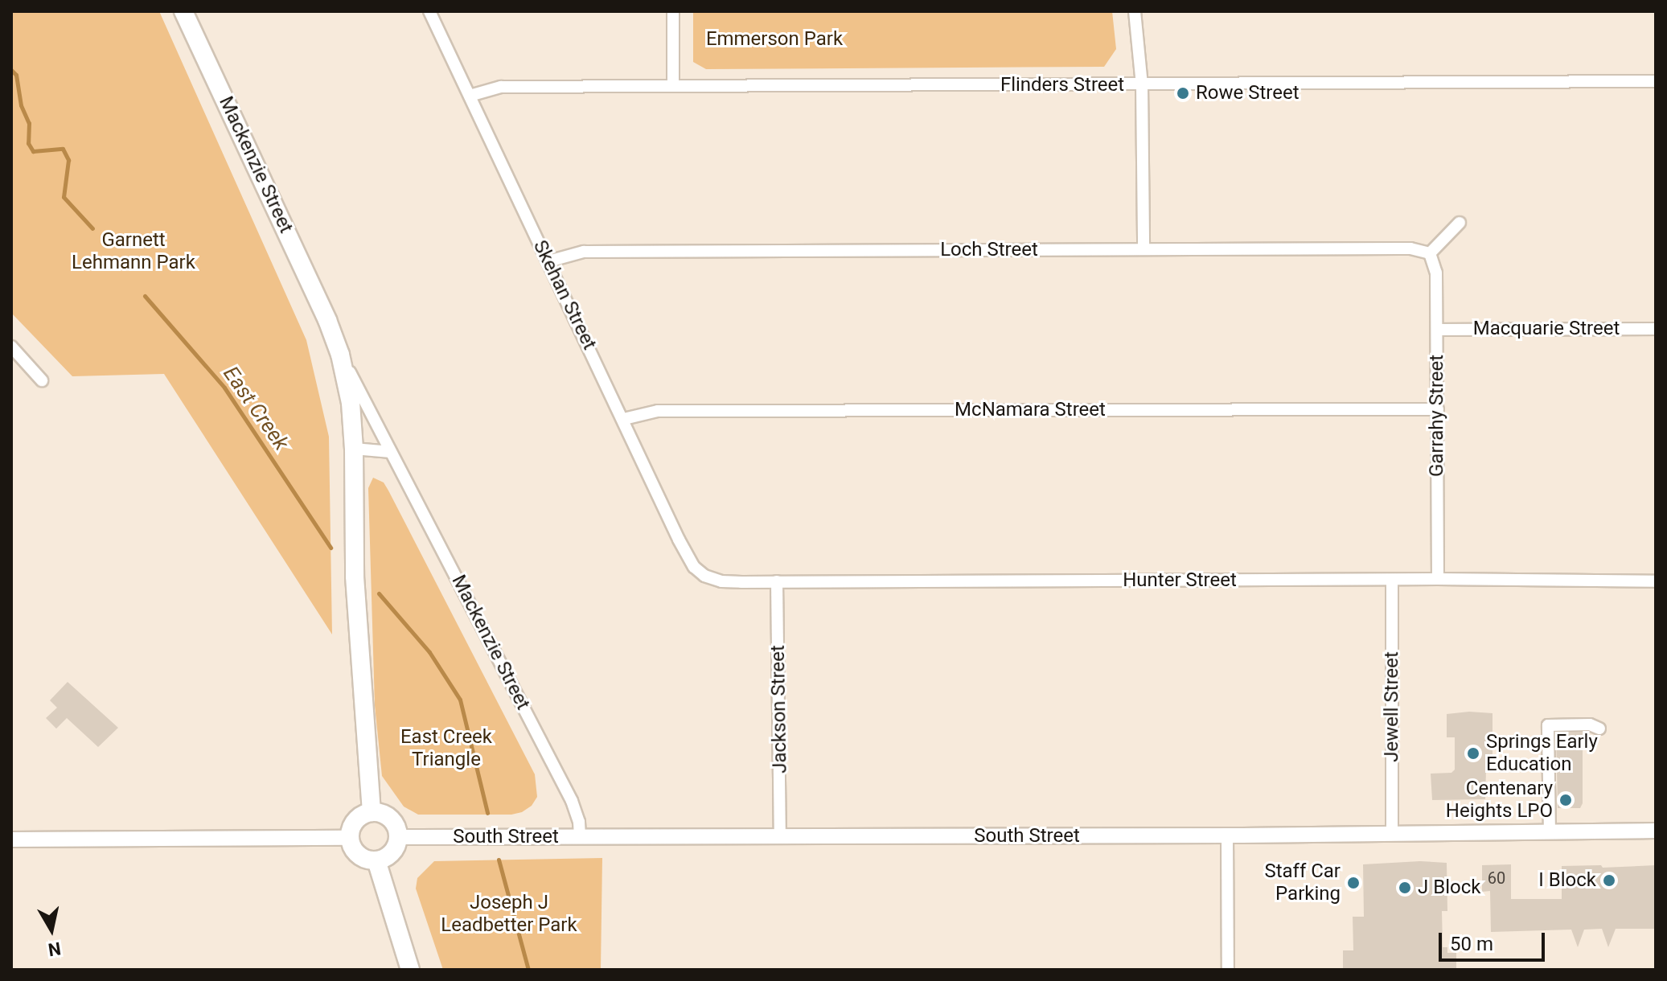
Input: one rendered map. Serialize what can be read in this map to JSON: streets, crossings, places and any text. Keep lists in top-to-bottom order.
{
  "streets": {
    "main road": ["Mackenzie Street"],
    "street": [
      "Flinders Street",
      "Loch Street",
      "Skehan Street",
      "Macquarie Street",
      "McNamara Street",
      "Garrahy Street",
      "Hunter Street",
      "Jewell Street",
      "Jackson Street",
      "South Street"
    ]
  },
  "crossings": [
    ["Flinders Street", "Skehan Street"],
    ["Mackenzie Street", "South Street"],
    ["Loch Street", "Skehan Street"],
    ["Loch Street", "Garrahy Street"],
    ["Skehan Street", "McNamara Street"],
    ["Skehan Street", "Hunter Street"],
    ["Macquarie Street", "Garrahy Street"],
    ["McNamara Street", "Garrahy Street"],
    ["Garrahy Street", "Hunter Street"],
    ["Hunter Street", "Jewell Street"],
    ["Hunter Street", "Jackson Street"],
    ["Jewell Street", "South Street"],
    ["Jackson Street", "South Street"]
  ],
  "water": ["East Creek"],
  "parks": [
    "Emmerson Park",
    "Garnett Lehmann Park",
    "East Creek Triangle",
    "Joseph J Leadbetter Park"
  ],
  "places": [
    "Rowe Street",
    "Springs Early Education",
    "Centenary Heights LPO",
    "I Block",
    "Staff Car Parking",
    "J Block"
  ],
  "house_numbers": ["60"],
  "scale_bar": "50 m",
  "north": "bottom"
}
